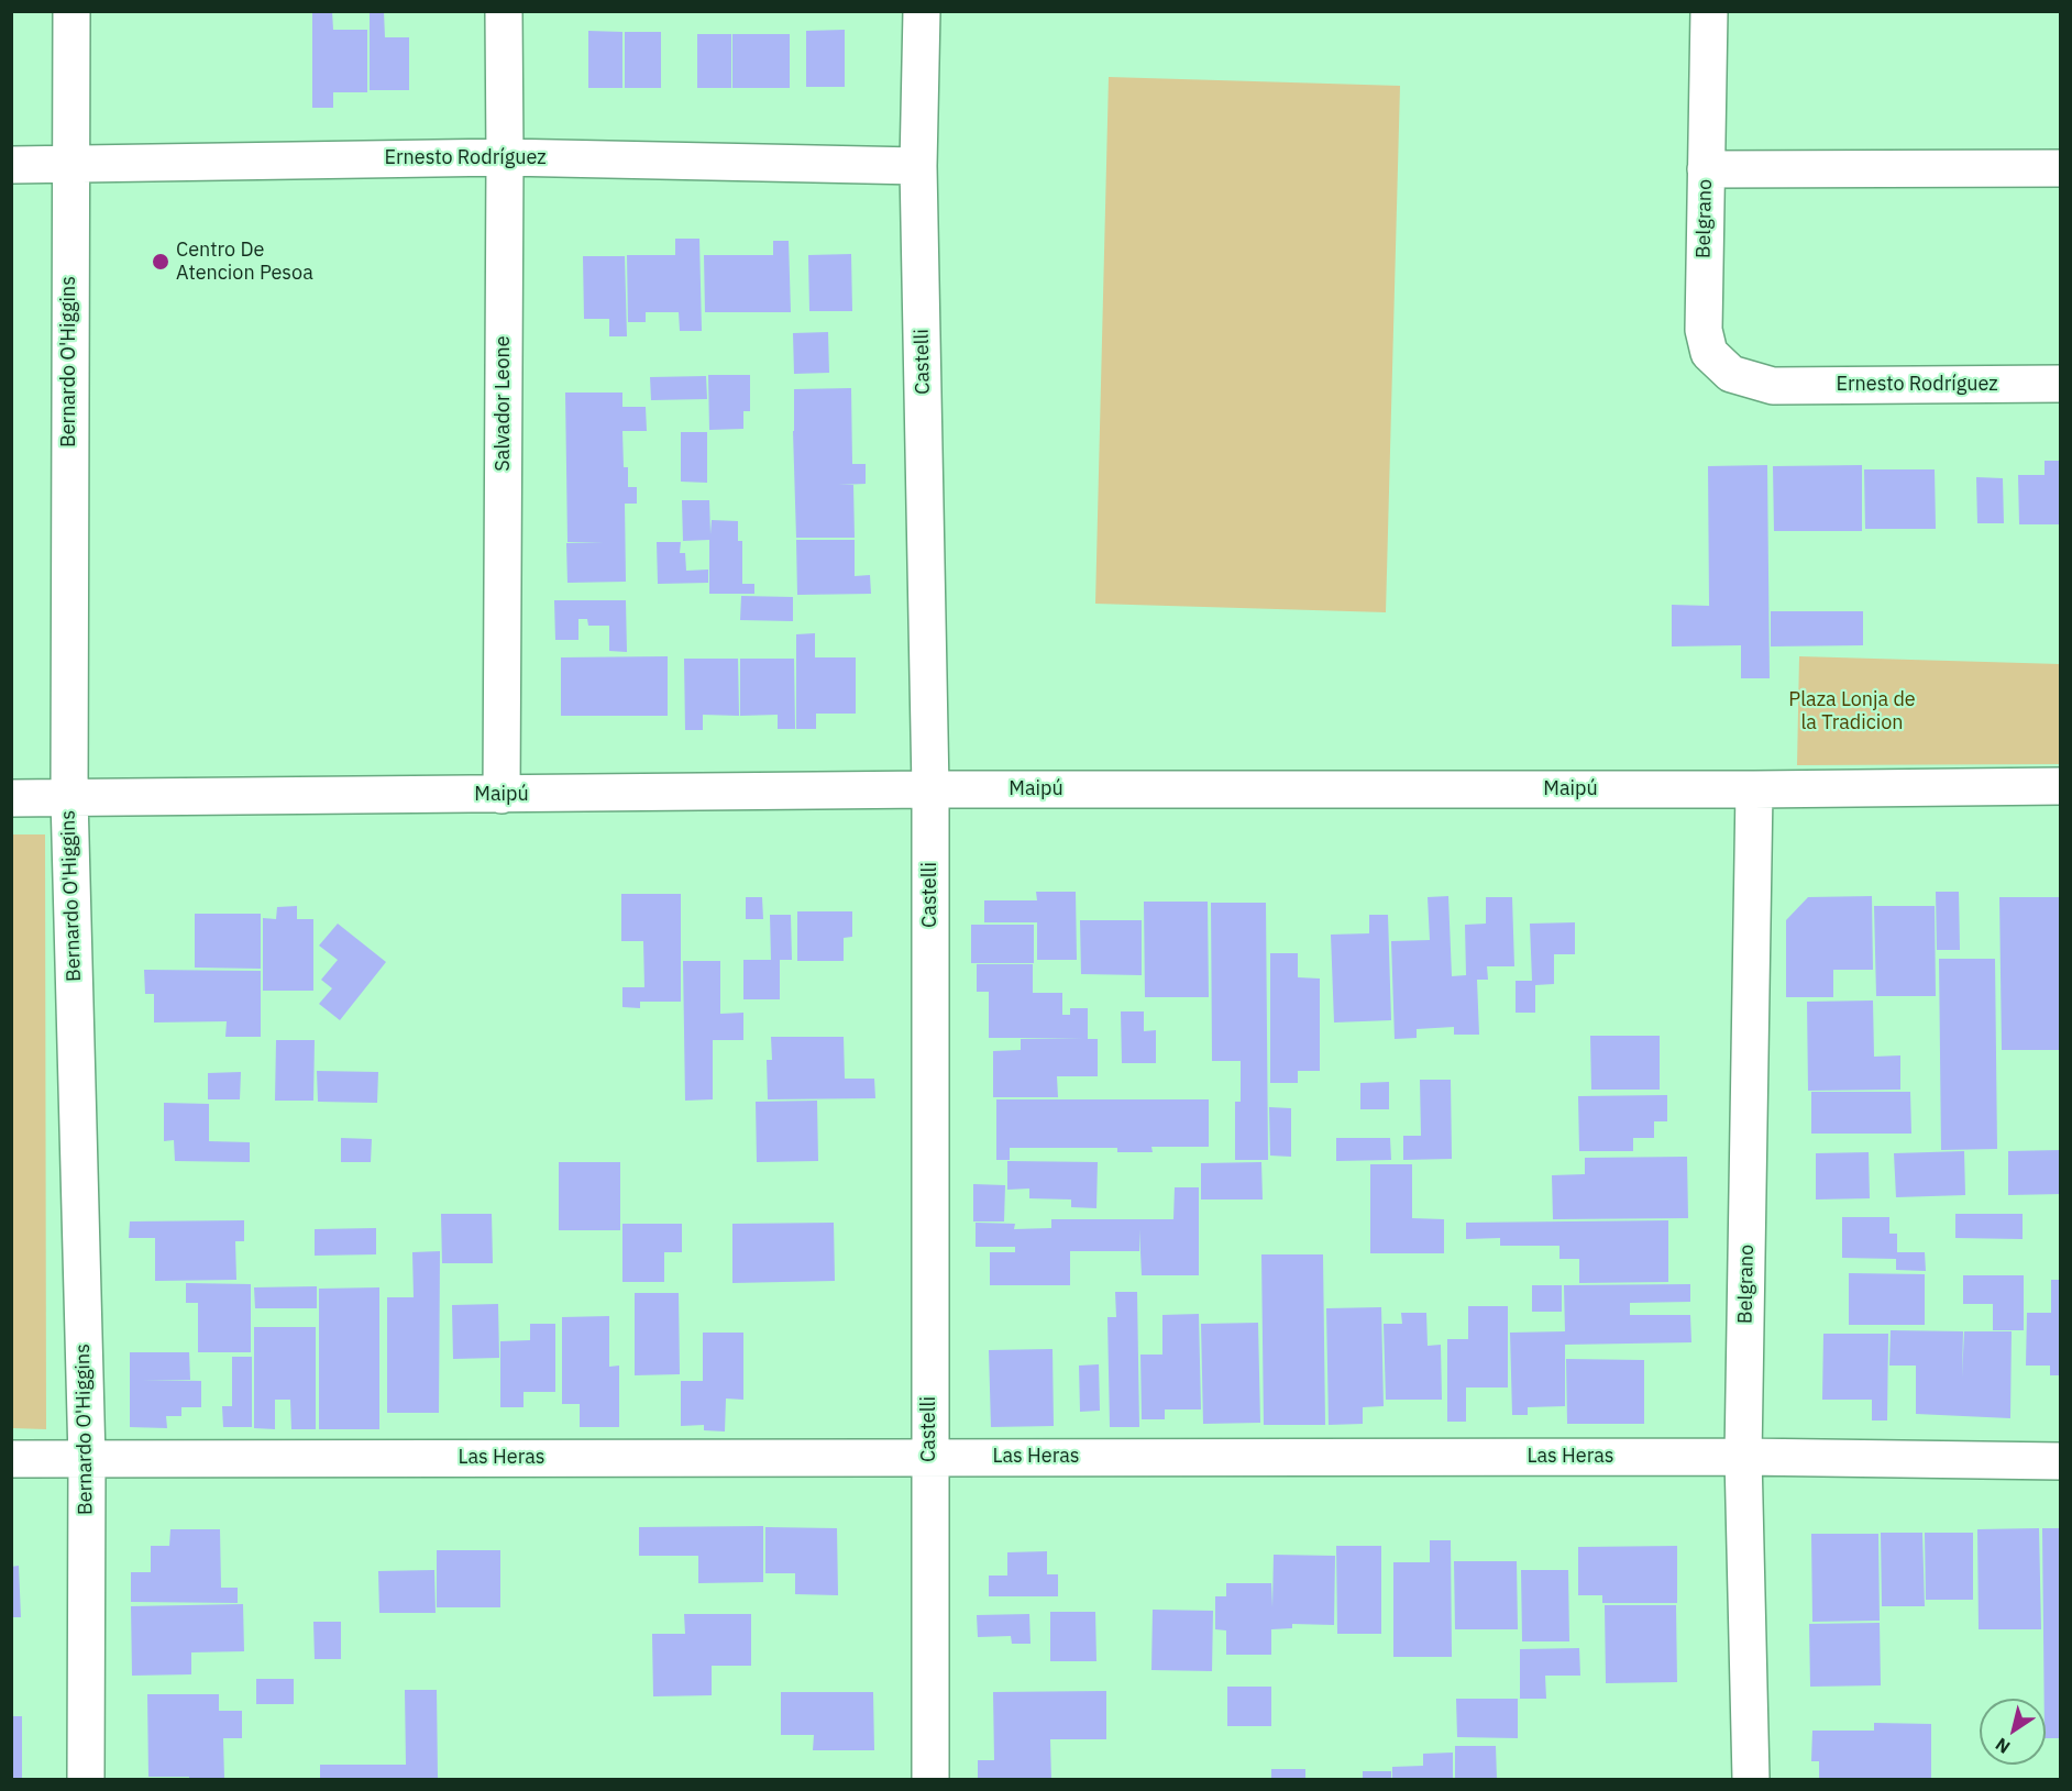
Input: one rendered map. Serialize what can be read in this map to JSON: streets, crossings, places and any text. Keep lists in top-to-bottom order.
{
  "streets": {
    "street": [
      "Ernesto Rodríguez",
      "Belgrano",
      "Bernardo O'Higgins",
      "Castelli",
      "Salvador Leone",
      "Maipú",
      "Las Heras"
    ]
  },
  "crossings": [
    ["Ernesto Rodríguez", "Belgrano"],
    ["Ernesto Rodríguez", "Bernardo O'Higgins"],
    ["Ernesto Rodríguez", "Castelli"],
    ["Ernesto Rodríguez", "Salvador Leone"],
    ["Belgrano", "Maipú"],
    ["Belgrano", "Las Heras"],
    ["Bernardo O'Higgins", "Maipú"],
    ["Bernardo O'Higgins", "Las Heras"],
    ["Castelli", "Maipú"],
    ["Castelli", "Las Heras"],
    ["Salvador Leone", "Maipú"]
  ],
  "parks": ["Plaza Lonja de la Tradicion"],
  "places": ["Centro De Atencion Pesoa"],
  "north": "bottom left"
}
